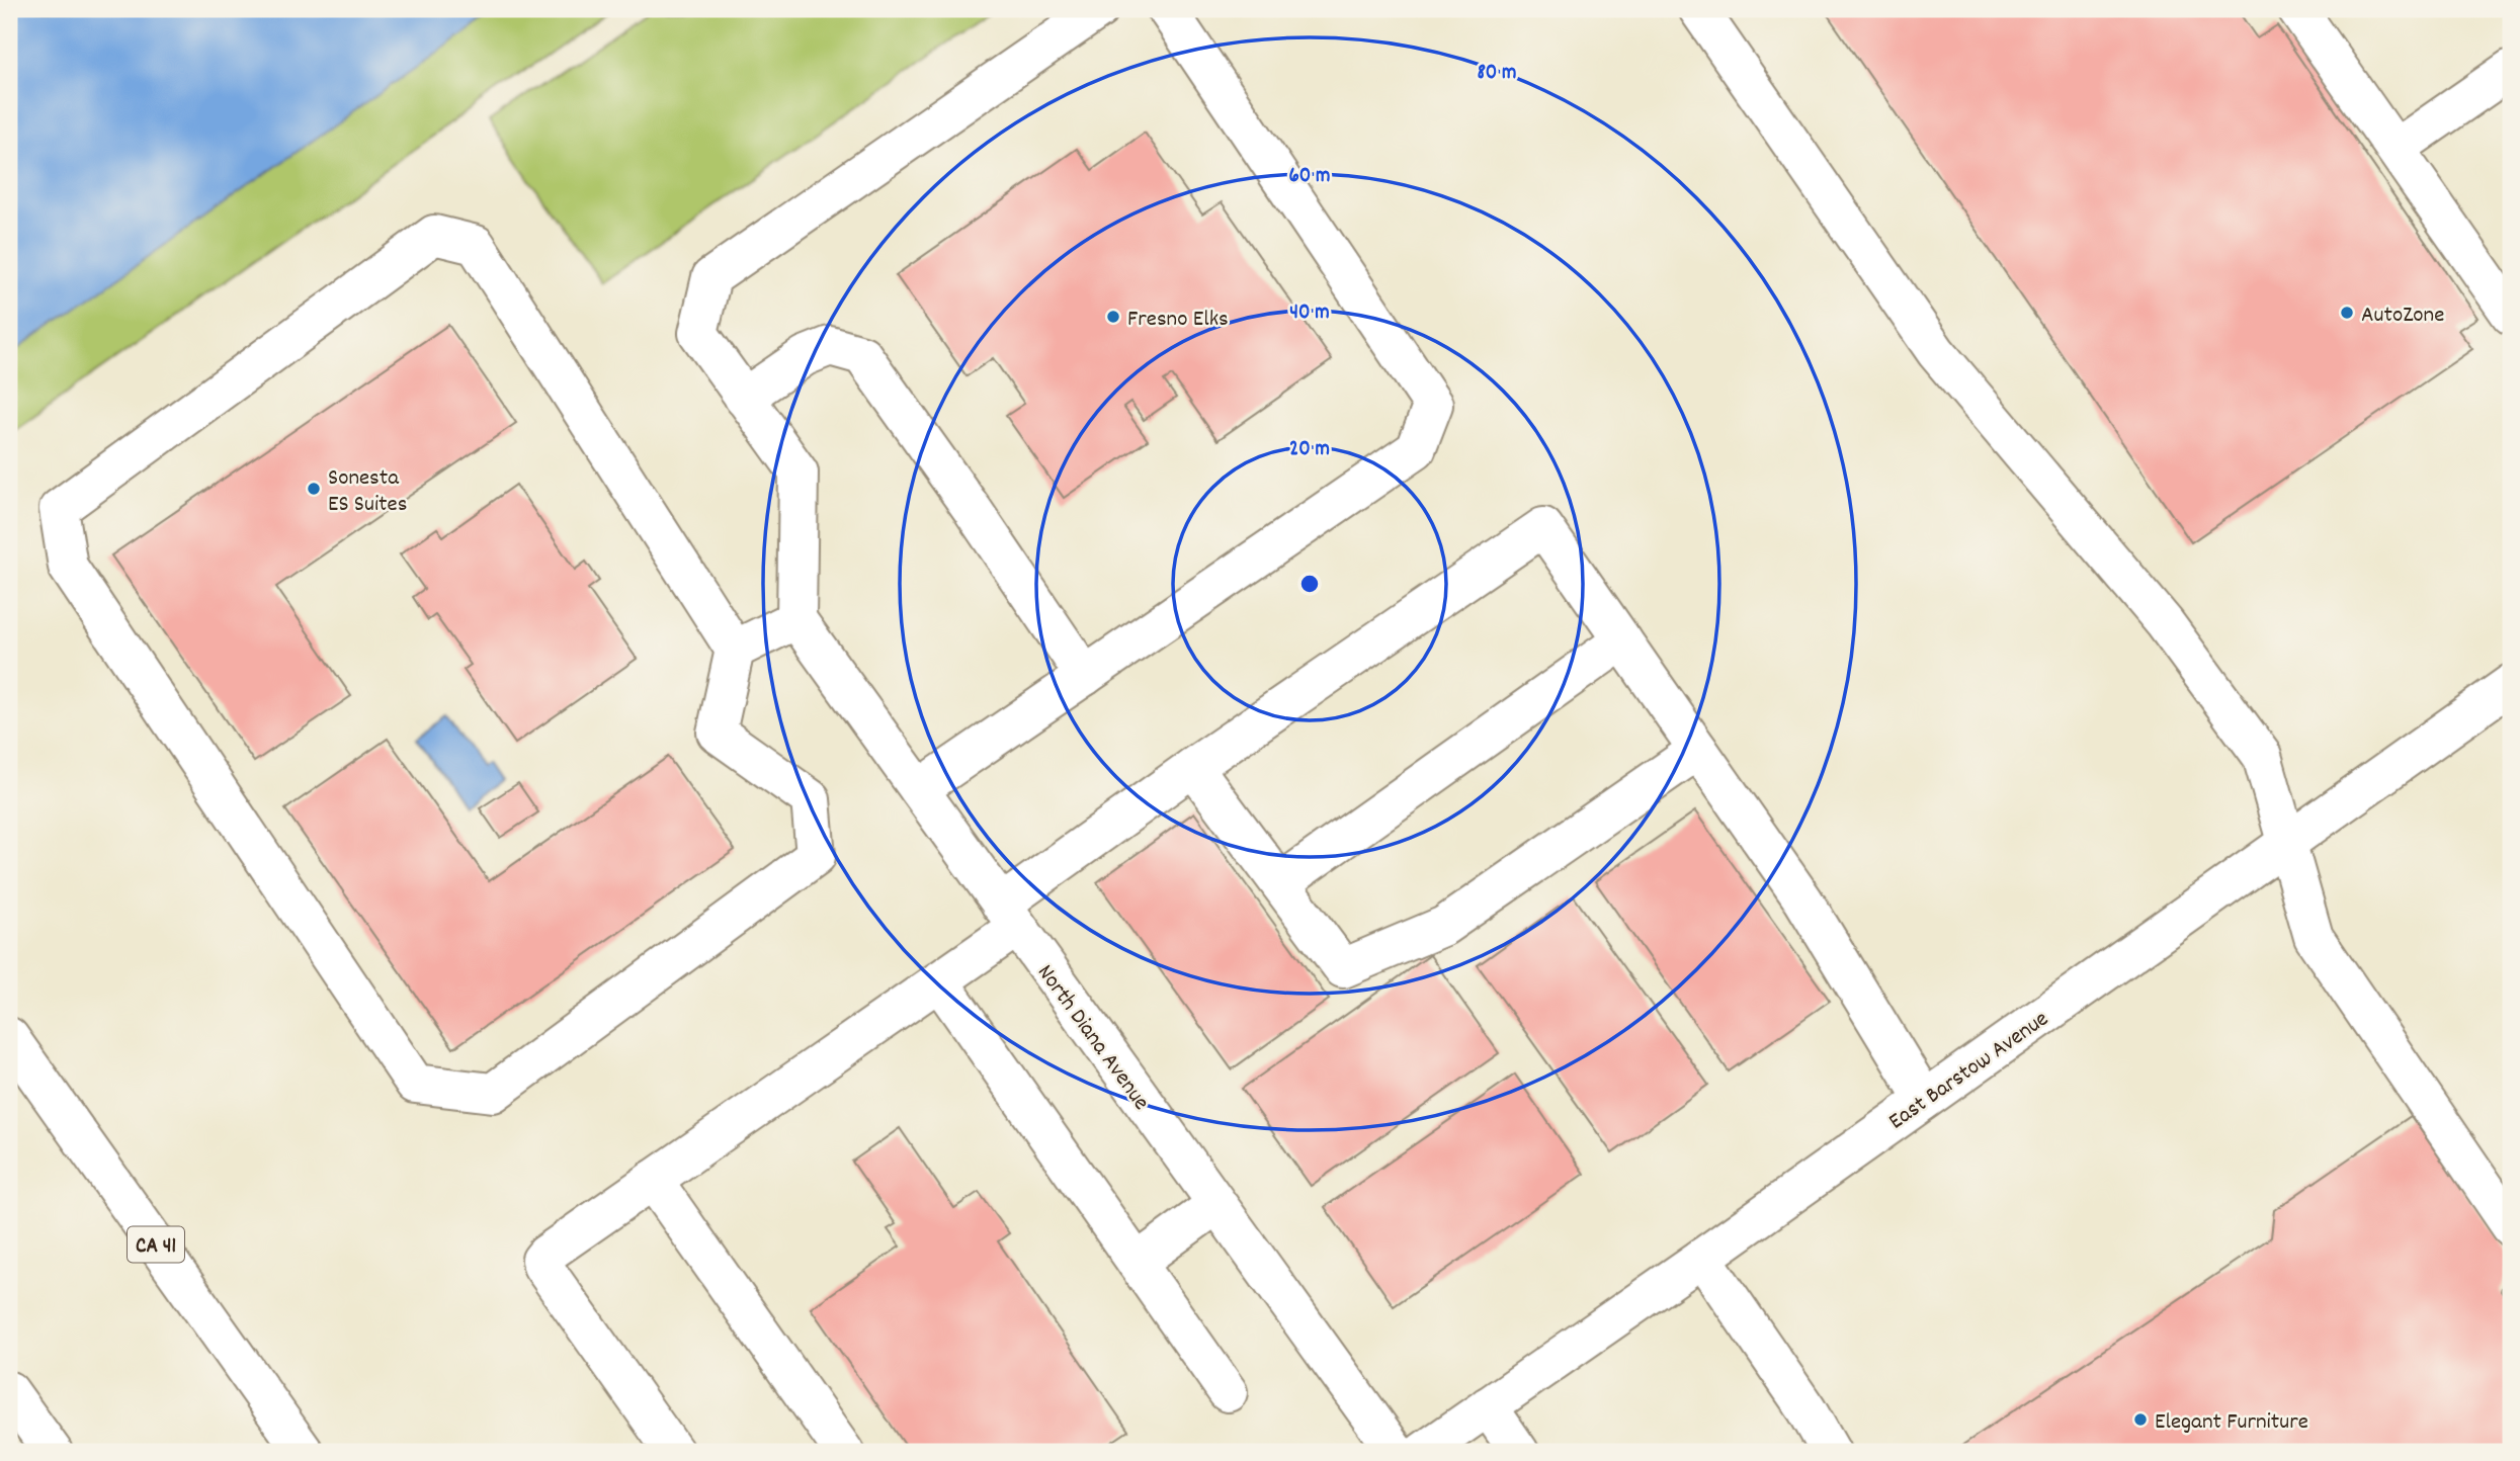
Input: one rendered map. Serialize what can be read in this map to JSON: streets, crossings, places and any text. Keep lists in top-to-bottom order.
{
  "streets": {
    "main road": ["North Diana Avenue", "East Barstow Avenue", "CA 41"]
  },
  "places": [
    "AutoZone",
    "Fresno Elks",
    "Sonesta ES Suites",
    "Elegant Furniture"
  ],
  "rings": [
    "80 m",
    "60 m",
    "40 m",
    "20 m"
  ]
}
